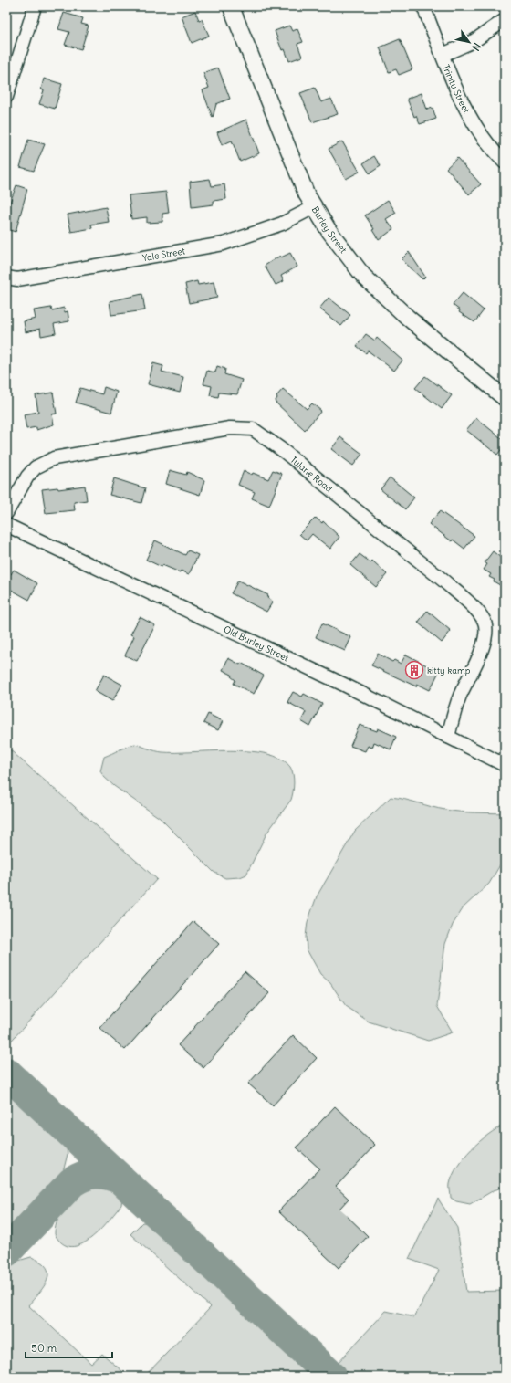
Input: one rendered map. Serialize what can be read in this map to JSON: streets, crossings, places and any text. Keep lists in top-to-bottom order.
{
  "streets": {
    "main road": ["Burley Street"],
    "street": [
      "Trinity Street",
      "Yale Street",
      "Tulane Road",
      "Old Burley Street"
    ]
  },
  "crossings": [
    ["Burley Street", "Yale Street"],
    ["Tulane Road", "Old Burley Street"]
  ],
  "places": {
    "building": ["kitty kamp"]
  },
  "scale_bar": "50 m",
  "north": "bottom right"
}
